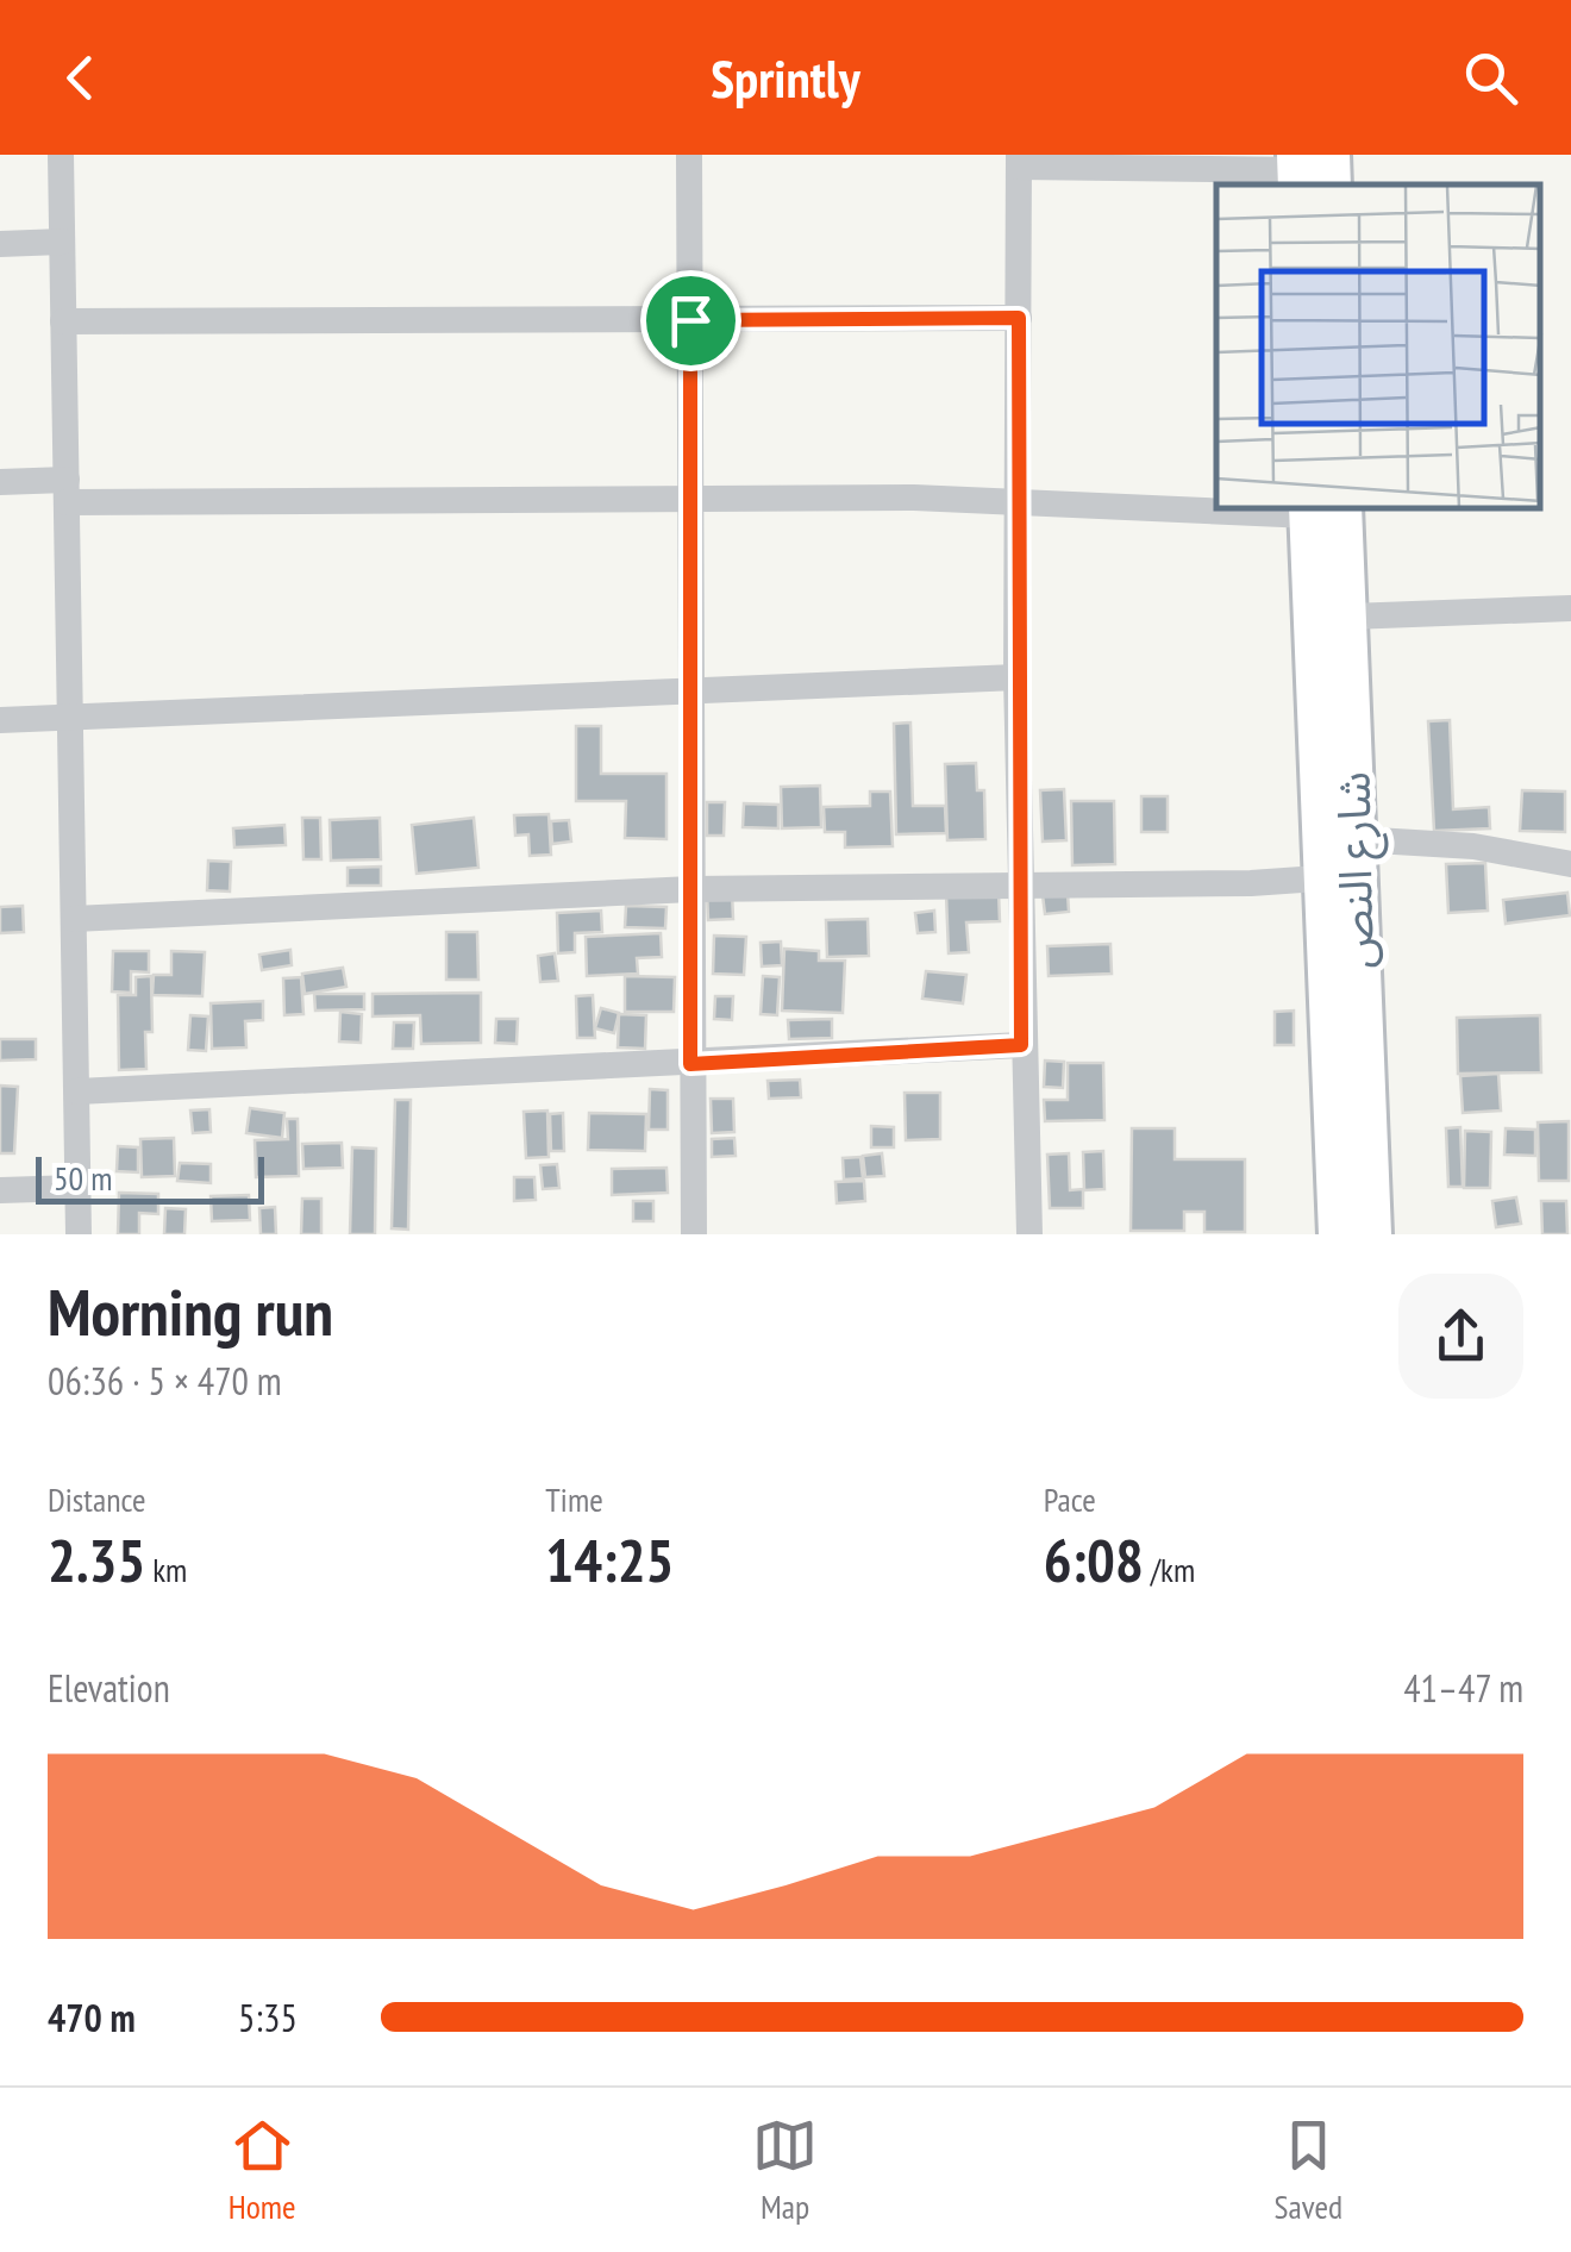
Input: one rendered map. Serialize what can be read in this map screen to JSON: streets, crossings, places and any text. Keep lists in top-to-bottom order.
{
  "streets": {
    "main road": ["شارع النص"]
  },
  "scale_bar": "50 m",
  "page": {
    "header": "Sprintly",
    "scale": "50 m",
    "heading": ["Morning run", "06:36 · 5 × 470 m"],
    "stats": [
      ["Distance", "2.35 km"],
      ["Time", "14:25"],
      ["Pace", "6:08 /km"]
    ],
    "chart": ["Elevation", "41–47 m"],
    "list": [
      {
        "name": "470 m",
        "note": "5:35"
      }
    ],
    "tabs": ["Home", "Map", "Saved"]
  }
}
